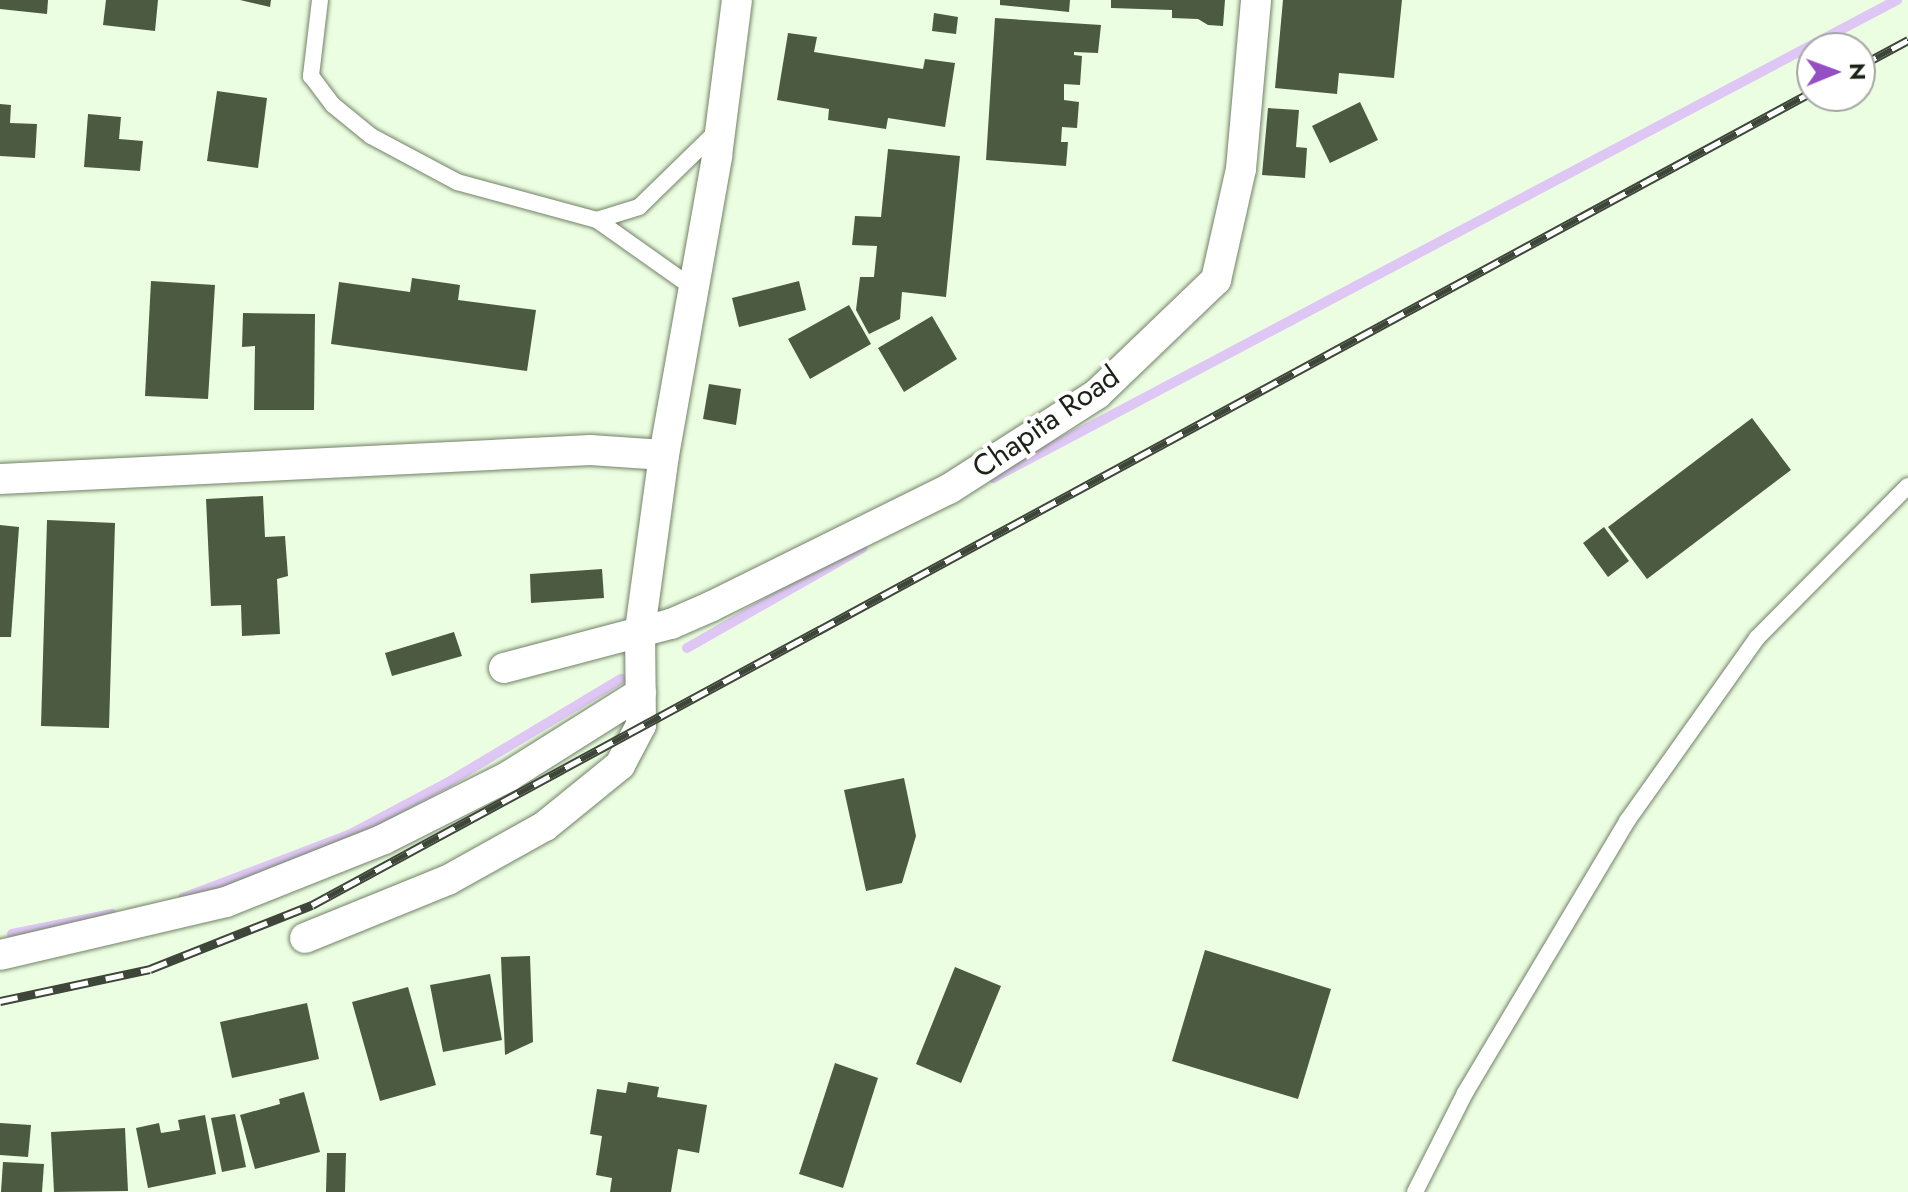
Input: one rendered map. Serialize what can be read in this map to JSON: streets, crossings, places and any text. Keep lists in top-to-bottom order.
{
  "streets": {
    "street": ["Chapita Road"]
  },
  "north": "right"
}
